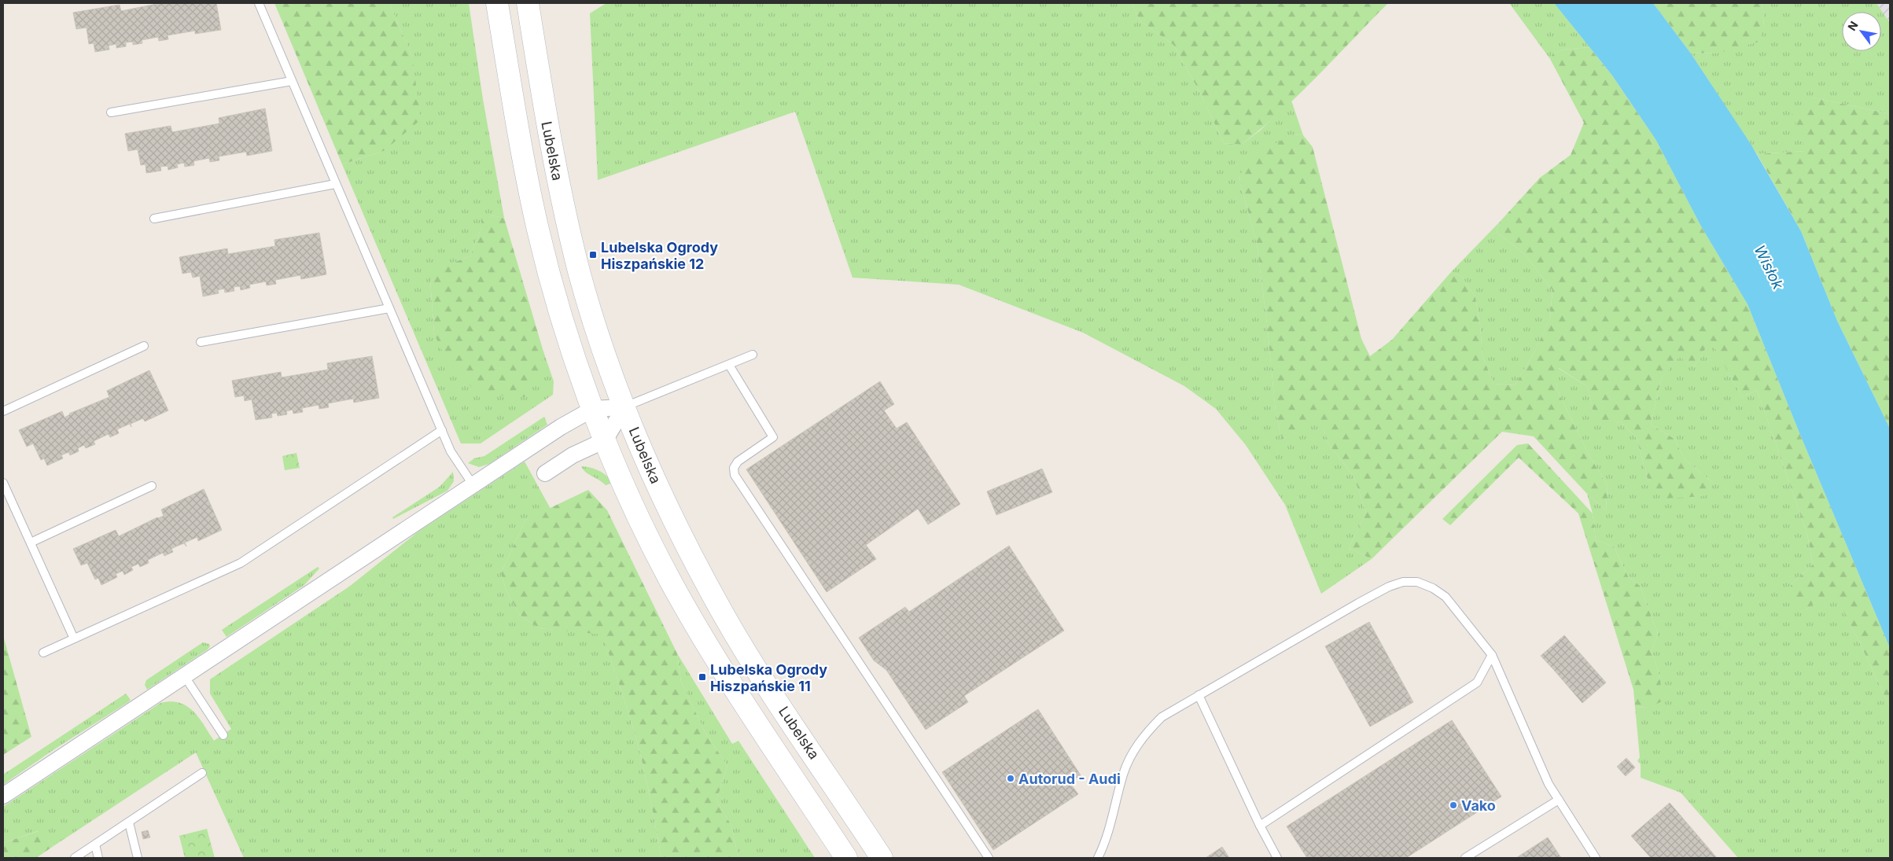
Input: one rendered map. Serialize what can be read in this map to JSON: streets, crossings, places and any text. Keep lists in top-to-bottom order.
{
  "streets": {
    "main road": ["Lubelska"]
  },
  "water": ["Wisłok"],
  "places": {
    "transit": ["Lubelska Ogrody Hiszpańskie 12", "Lubelska Ogrody Hiszpańskie 11"],
    "other": ["Autorud - Audi", "Vako"]
  },
  "north": "top left"
}
